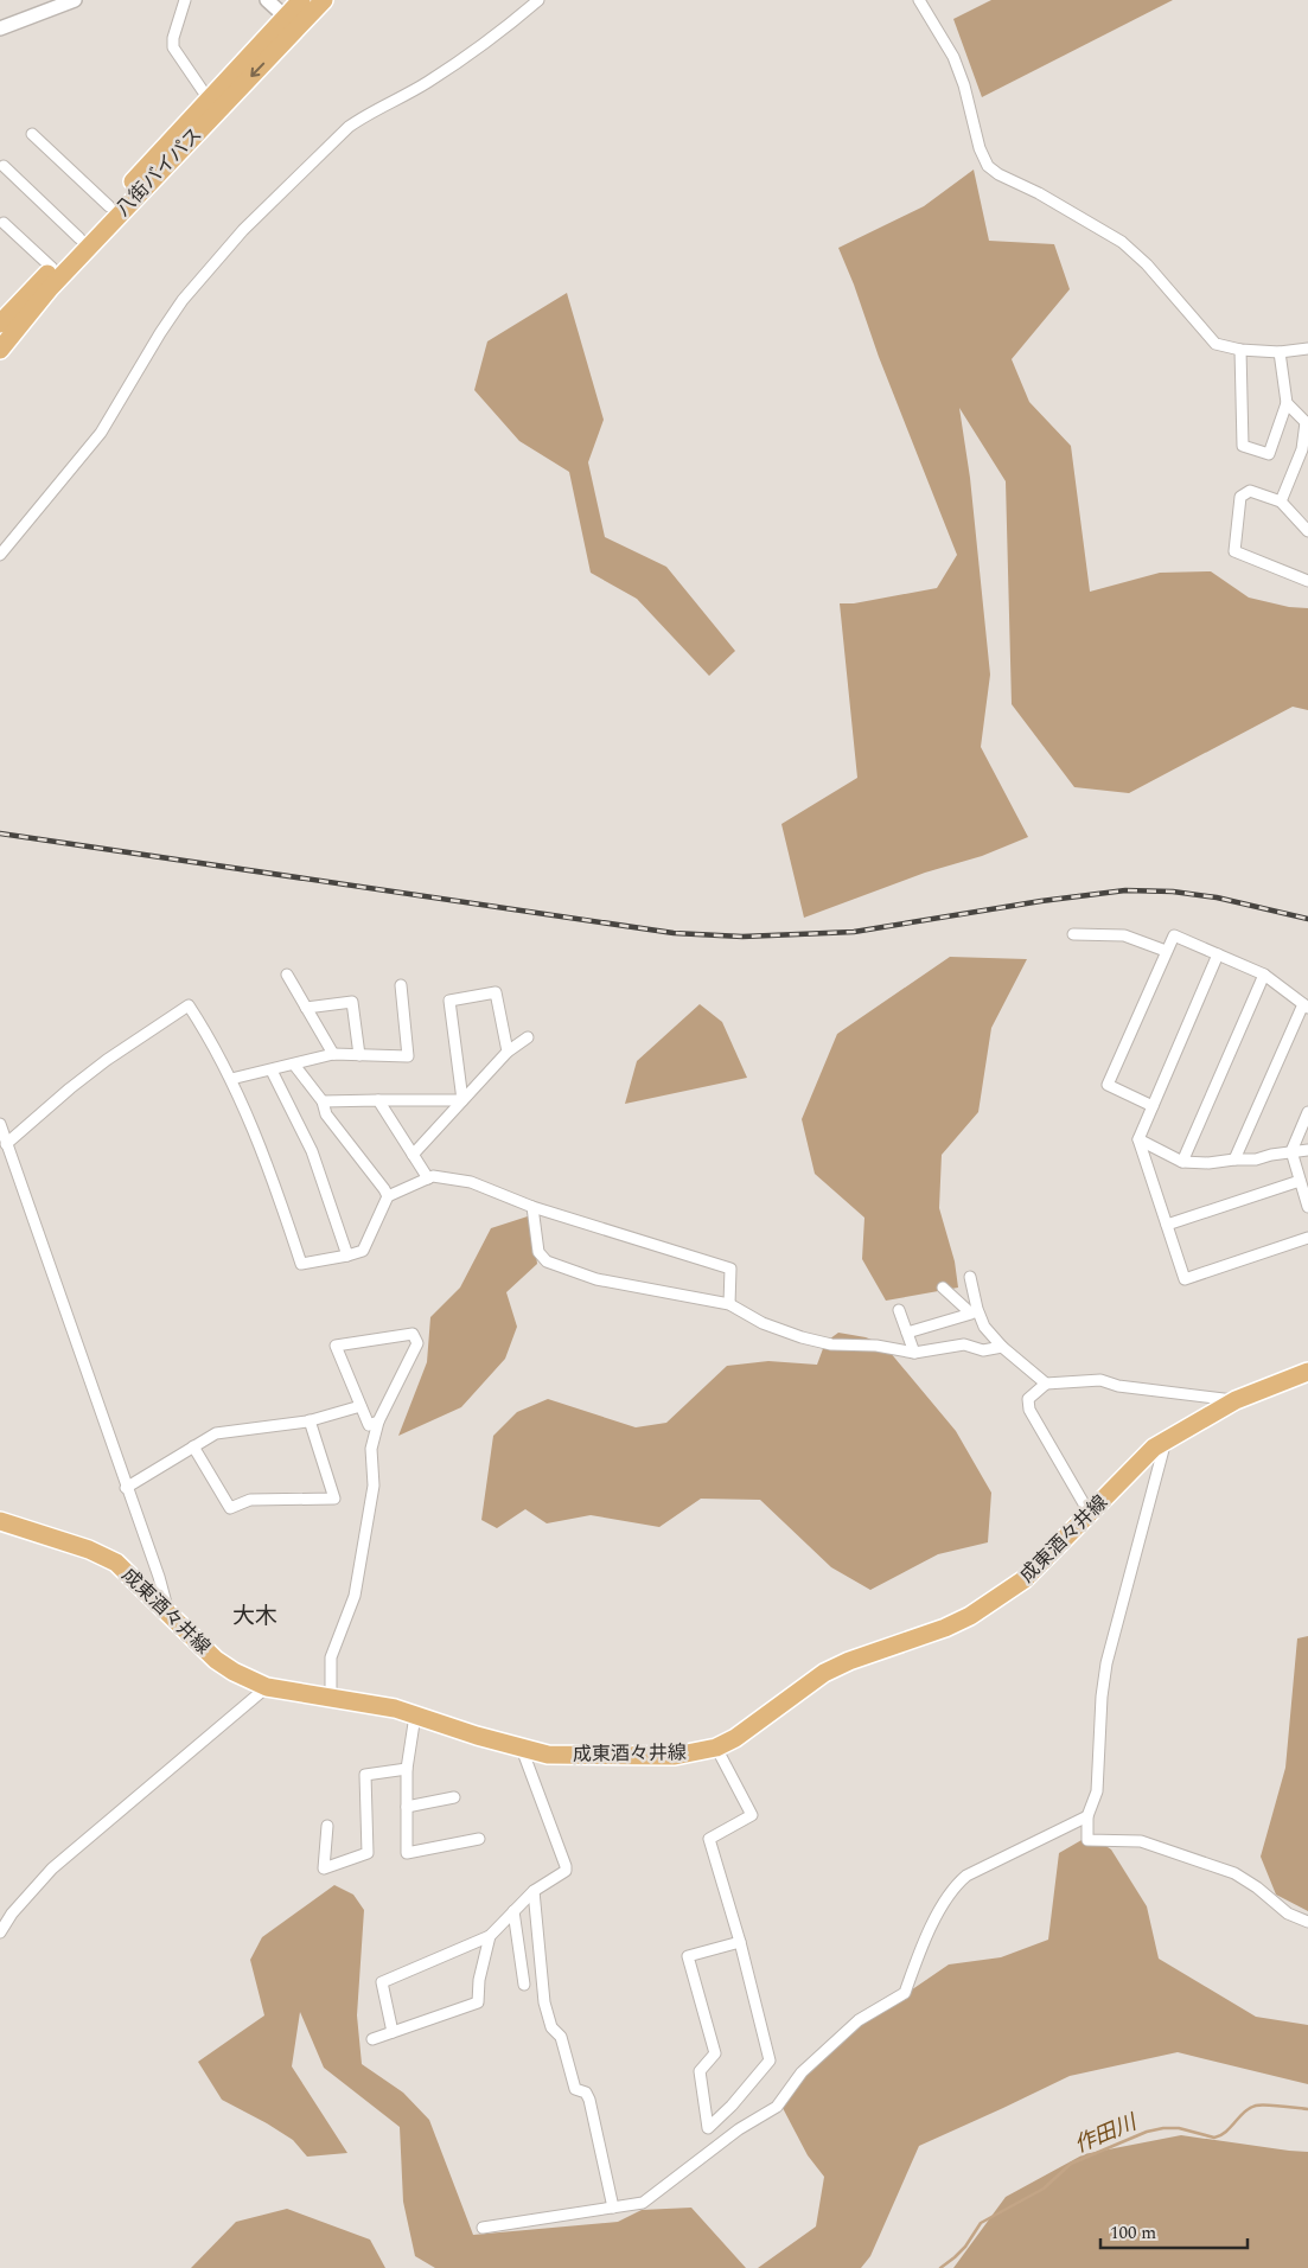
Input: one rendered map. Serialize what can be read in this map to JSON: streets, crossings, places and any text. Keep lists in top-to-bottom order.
{
  "streets": {
    "main road": ["八街バイパス", "成東酒々井線"]
  },
  "districts": ["大木"],
  "water": ["作田川"],
  "scale_bar": "100 m"
}
